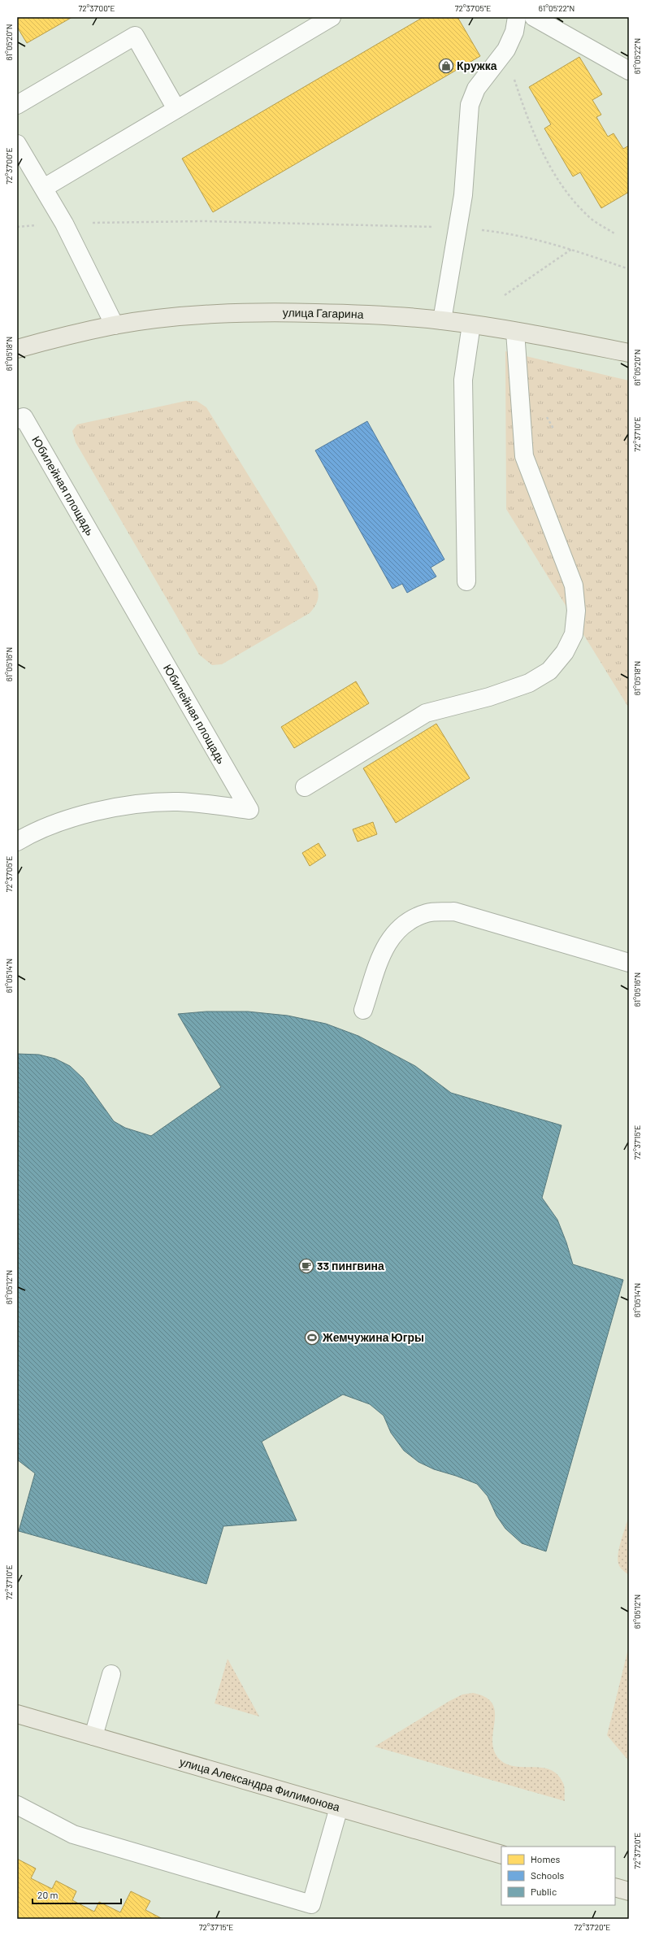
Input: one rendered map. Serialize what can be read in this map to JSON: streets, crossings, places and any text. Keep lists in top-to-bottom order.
{
  "streets": {
    "main road": ["улица Гагарина", "улица Александра Филимонова"],
    "street": ["Юбилейная площадь"]
  },
  "places": {
    "shop": ["Кружка"],
    "cafe": ["33 пингвина"],
    "sports": ["Жемчужина Югры"]
  },
  "legend": ["Homes", "Schools", "Public"],
  "scale_bar": "20 m",
  "coordinates": [
    "72°37'00\"E",
    "72°37'05\"E",
    "61°05'22\"N",
    "61°05'20\"N",
    "61°05'18\"N",
    "72°37'10\"E",
    "61°05'16\"N",
    "61°05'14\"N",
    "72°37'15\"E",
    "61°05'12\"N",
    "72°37'20\"E"
  ]
}
